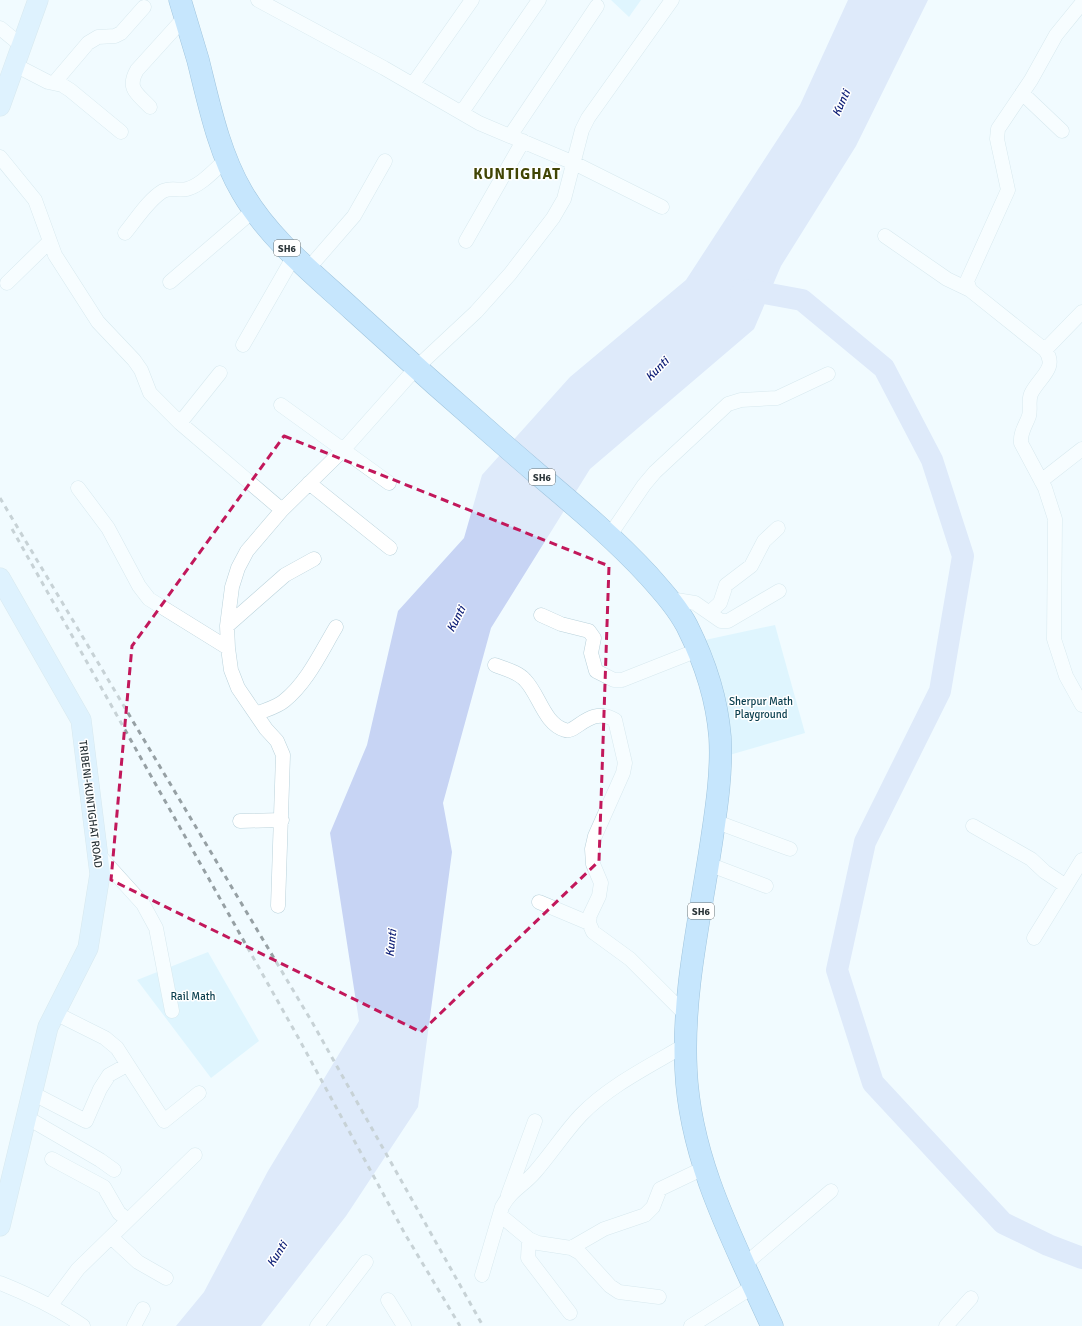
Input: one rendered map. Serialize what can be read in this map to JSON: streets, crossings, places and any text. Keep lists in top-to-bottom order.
{
  "streets": {
    "main road": ["SH6", "TRIBENI-KUNTIGHAT ROAD"]
  },
  "districts": ["KUNTIGHAT"],
  "water": ["Kunti"],
  "parks": ["Sherpur Math Playground", "Rail Math"]
}
